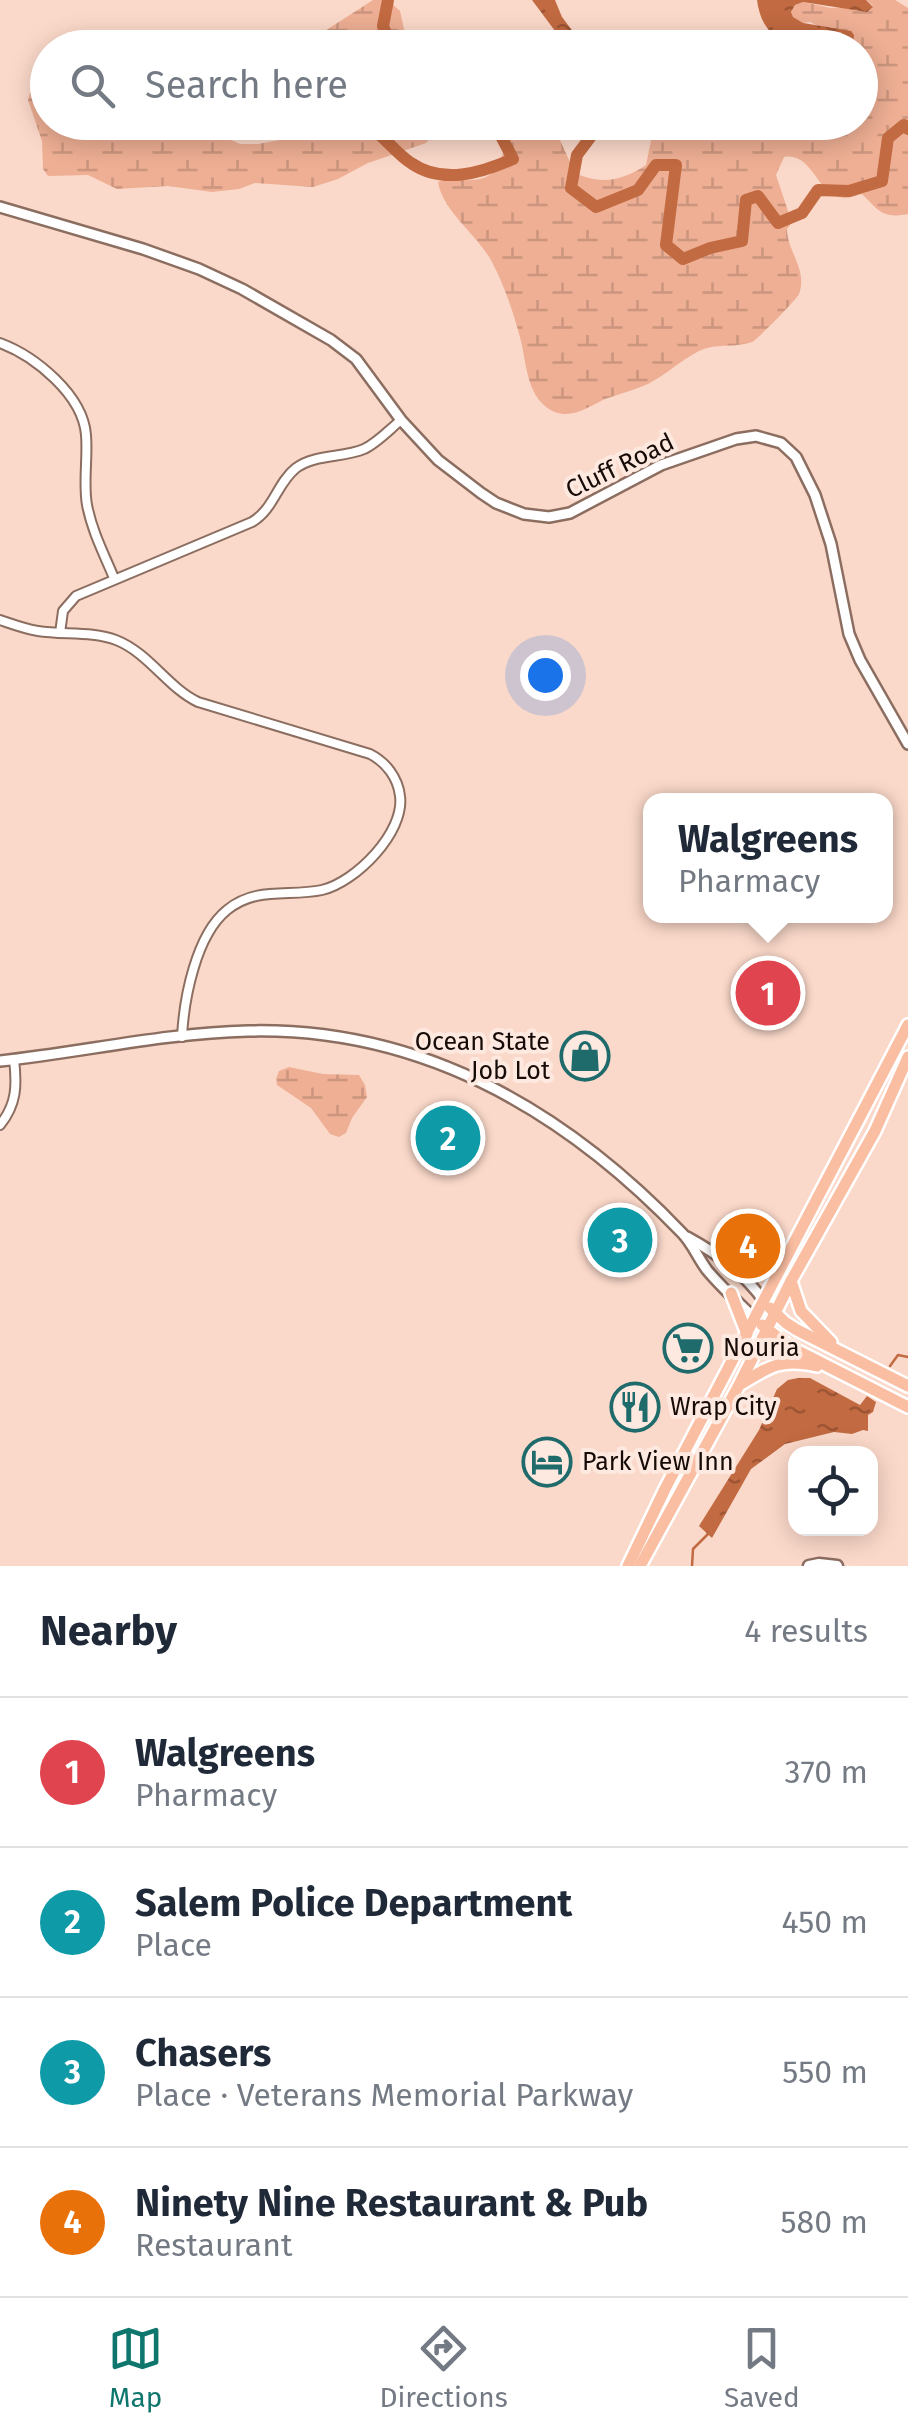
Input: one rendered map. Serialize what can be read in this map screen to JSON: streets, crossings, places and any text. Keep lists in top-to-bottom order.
{
  "streets": {
    "street": ["Cluff Road"]
  },
  "places": {
    "shop": ["Ocean State Job Lot"],
    "supermarket": ["Nouria"],
    "restaurant": ["Wrap City"],
    "hotel": ["Park View Inn"]
  },
  "page": {
    "search": "Search here",
    "popup": ["Walgreens", "Pharmacy"],
    "pins": [
      "1",
      "2",
      "3",
      "4"
    ],
    "heading": ["Nearby", "4 results"],
    "list": [
      {
        "mark": "1",
        "name": "Walgreens",
        "note": "Pharmacy",
        "value": "370 m"
      },
      {
        "mark": "2",
        "name": "Salem Police Department",
        "note": "Place",
        "value": "450 m"
      },
      {
        "mark": "3",
        "name": "Chasers",
        "note": "Place · Veterans Memorial Parkway",
        "value": "550 m"
      },
      {
        "mark": "4",
        "name": "Ninety Nine Restaurant & Pub",
        "note": "Restaurant",
        "value": "580 m"
      }
    ],
    "nav": ["Map", "Directions", "Saved"]
  }
}
